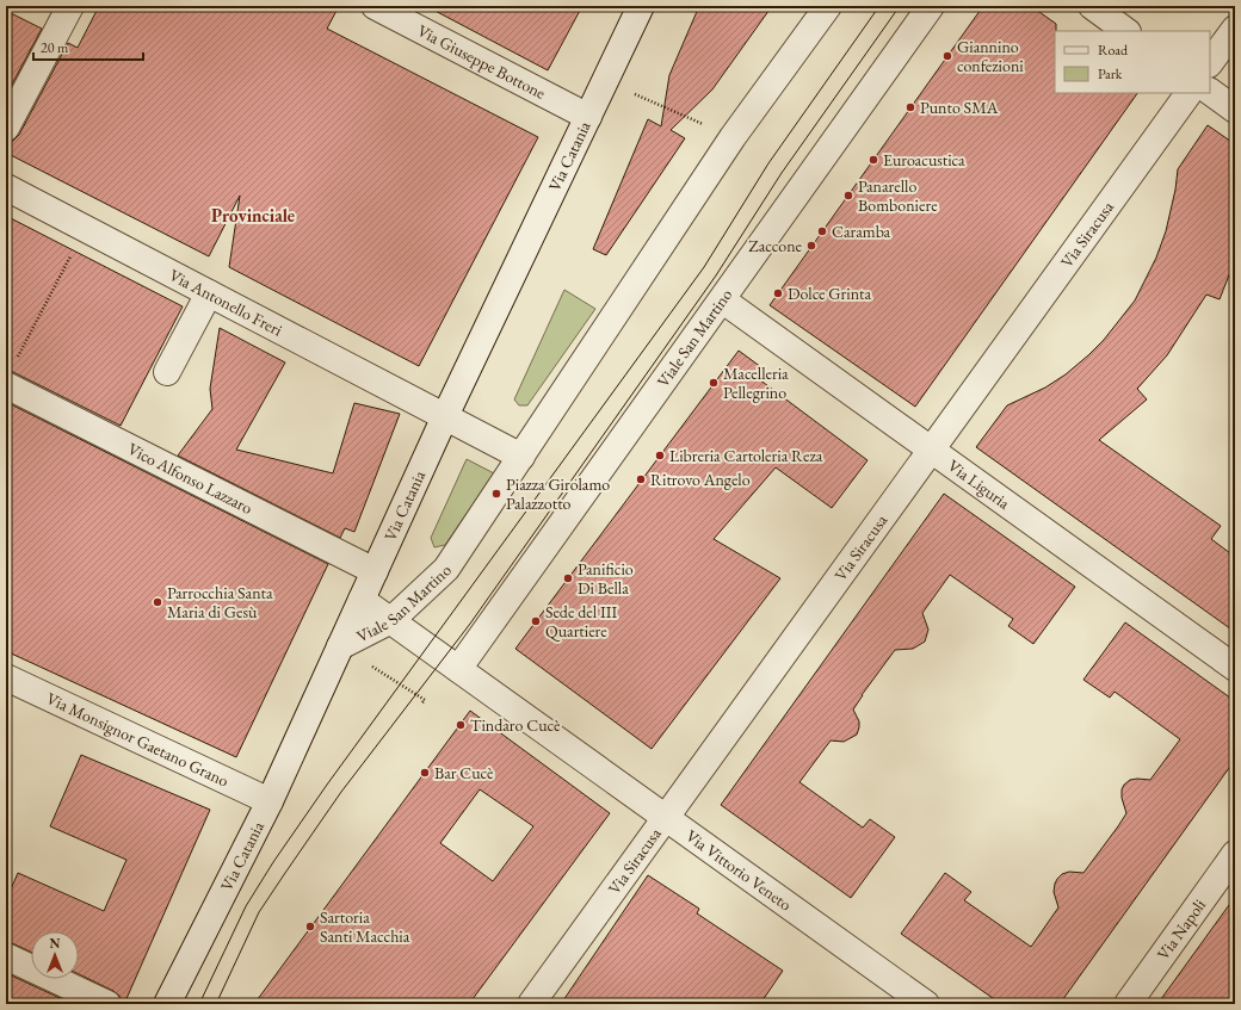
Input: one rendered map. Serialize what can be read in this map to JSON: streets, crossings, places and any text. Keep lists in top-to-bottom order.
{
  "streets": {
    "street": [
      "Via Giuseppe Bottone",
      "Via Catania",
      "Via Siracusa",
      "Via Antonello Freri",
      "Viale San Martino",
      "Vico Alfonso Lazzaro",
      "Via Liguria",
      "Via Monsignor Gaetano Grano",
      "Via Vittorio Veneto",
      "Via Napoli"
    ]
  },
  "crossings": [
    ["Via Giuseppe Bottone", "Via Catania"],
    ["Via Catania", "Via Antonello Freri"],
    ["Via Catania", "Viale San Martino"],
    ["Via Catania", "Vico Alfonso Lazzaro"],
    ["Via Catania", "Via Monsignor Gaetano Grano"],
    ["Via Catania", "Via Vittorio Veneto"],
    ["Via Siracusa", "Via Liguria"],
    ["Via Siracusa", "Via Vittorio Veneto"],
    ["Via Antonello Freri", "Viale San Martino"],
    ["Viale San Martino", "Via Liguria"],
    ["Viale San Martino", "Via Vittorio Veneto"]
  ],
  "districts": ["Provinciale"],
  "places": [
    "Giannino confezioni",
    "Punto SMA",
    "Euroacustica",
    "Panarello Bomboniere",
    "Caramba",
    "Zaccone",
    "Dolce Grinta",
    "Macelleria Pellegrino",
    "Libreria Cartoleria Reza",
    "Ritrovo Angelo",
    "Piazza Girolamo Palazzotto",
    "Panificio Di Bella",
    "Parrocchia Santa Maria di Gesù",
    "Sede del III Quartiere",
    "Tindaro Cucè",
    "Bar Cucè",
    "Sartoria Santi Macchia"
  ],
  "legend": ["Road", "Park"],
  "scale_bar": "20 m",
  "north": "top"
}
